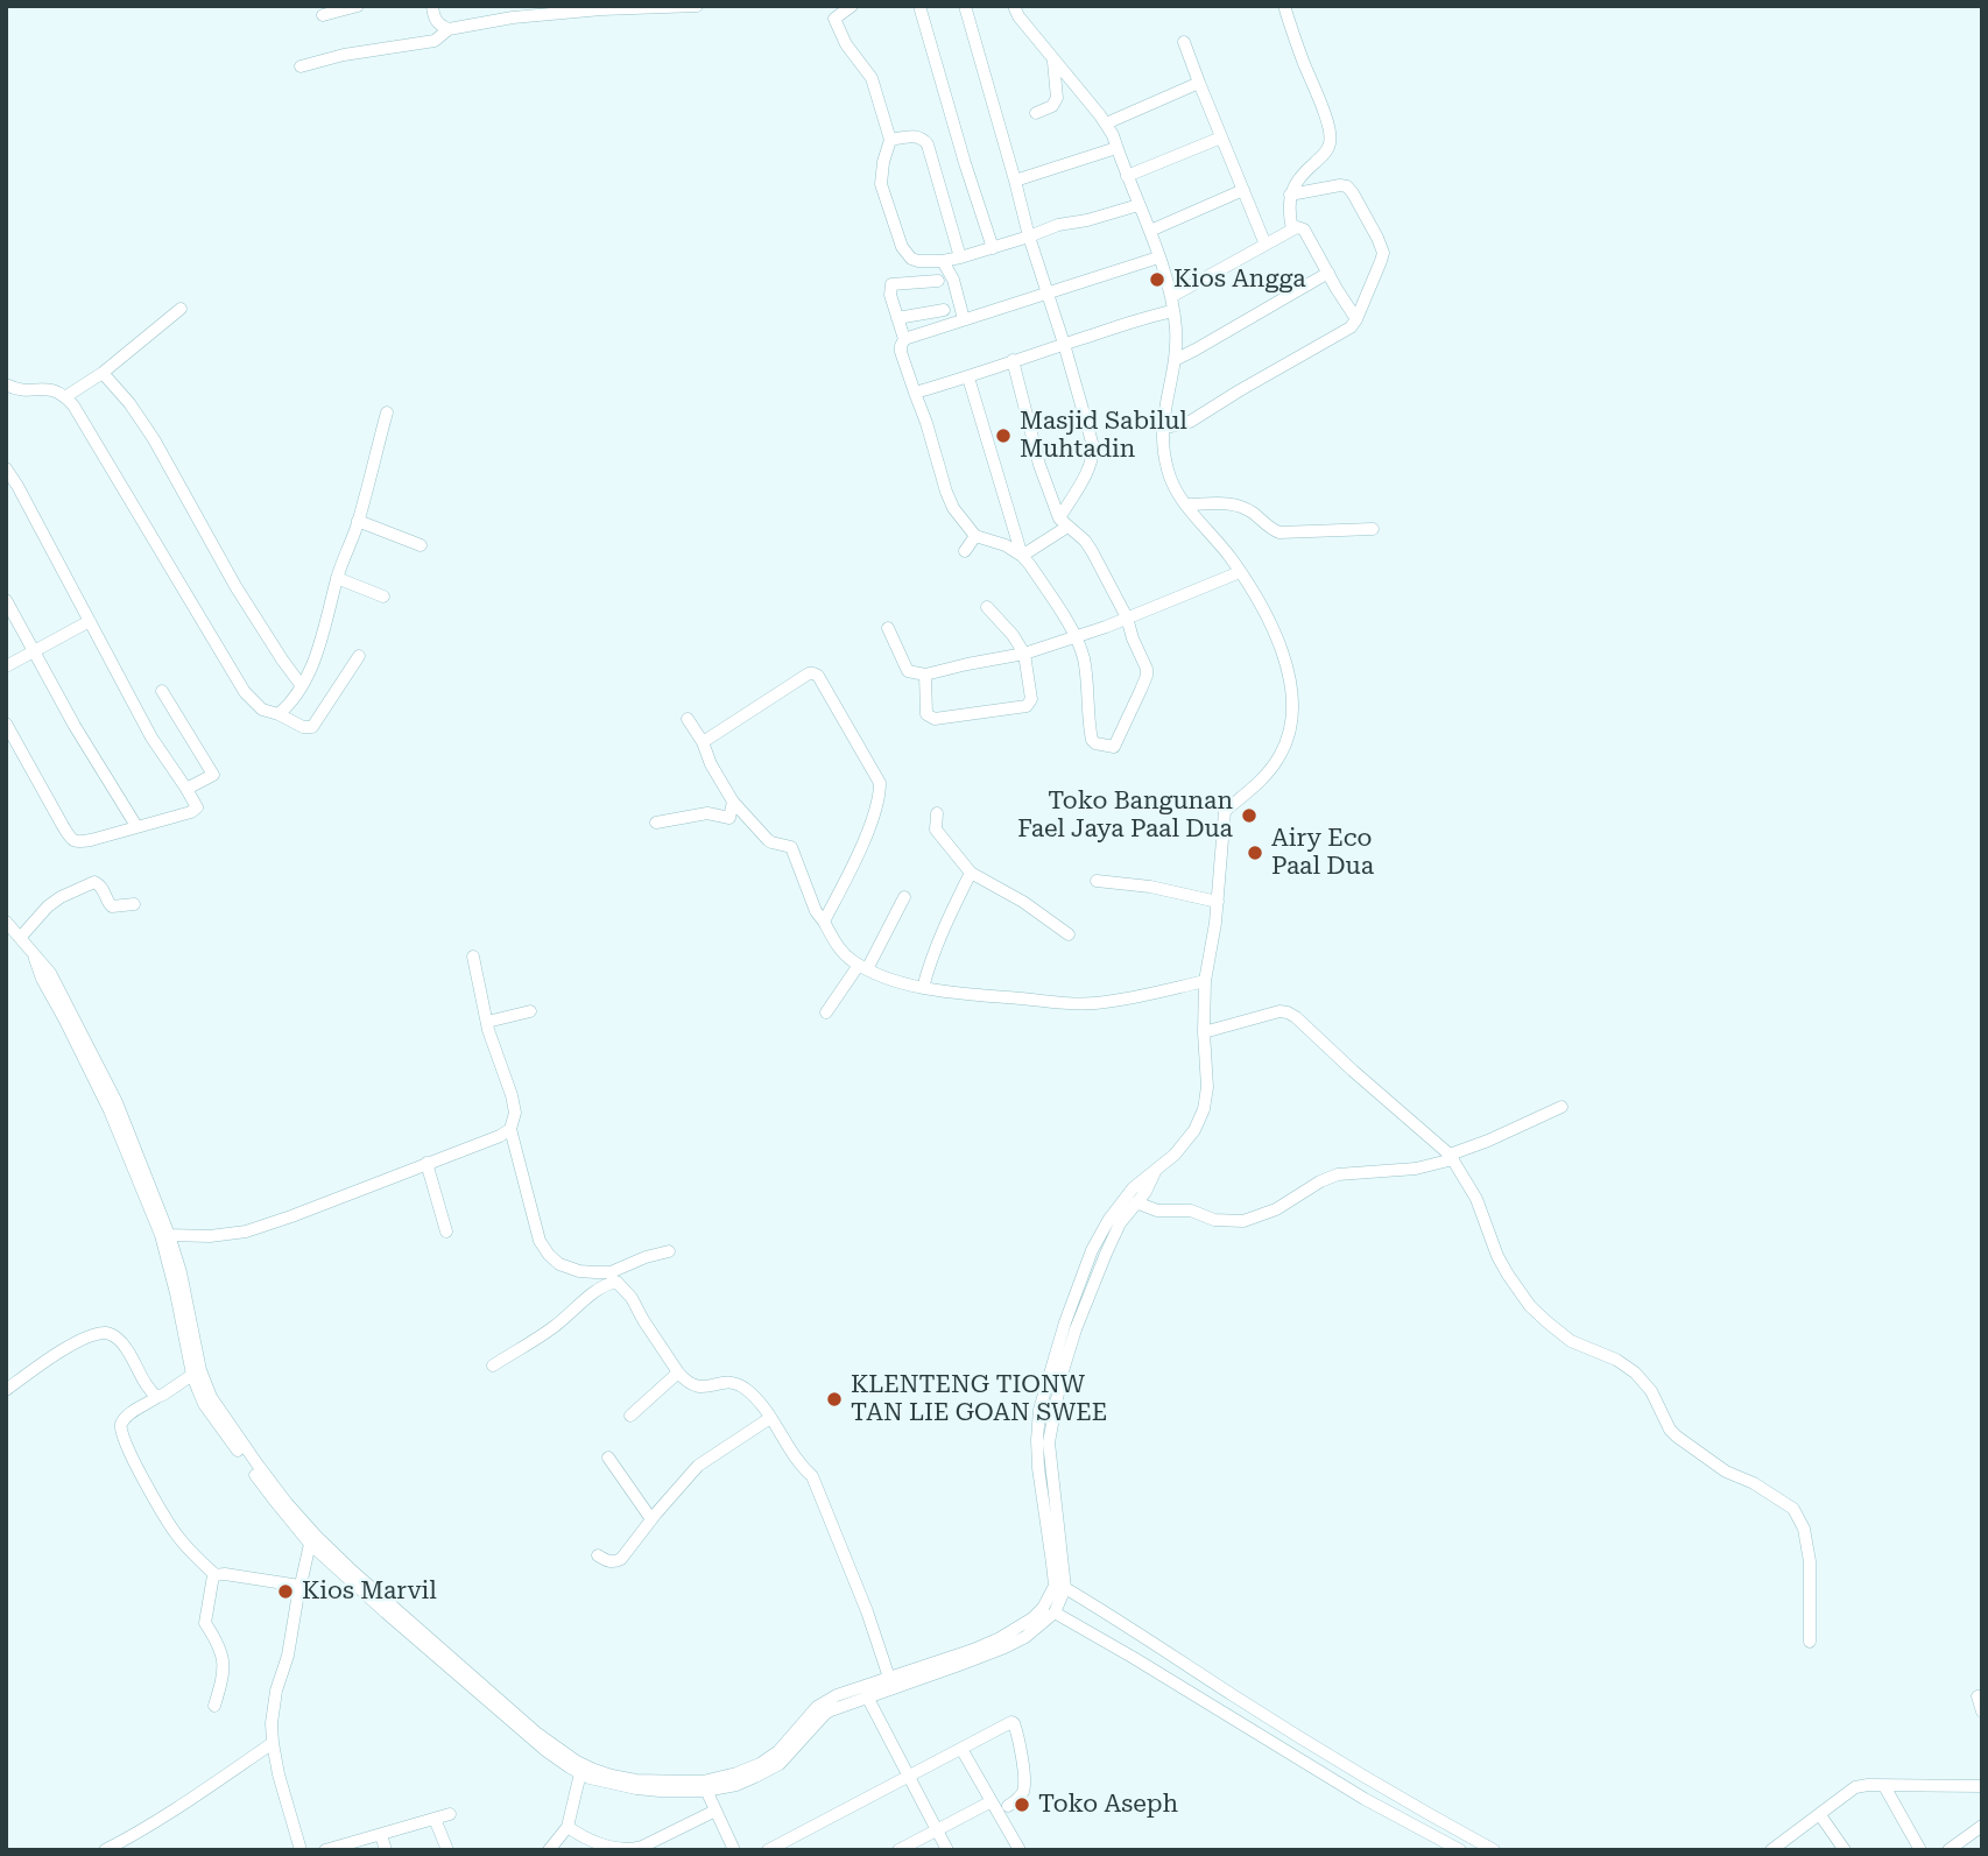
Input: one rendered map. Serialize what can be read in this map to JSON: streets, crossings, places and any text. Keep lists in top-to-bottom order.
{
  "places": [
    "Kios Angga",
    "Masjid Sabilul Muhtadin",
    "Toko Bangunan Fael Jaya Paal Dua",
    "Airy Eco Paal Dua",
    "KLENTENG TIONW TAN LIE GOAN SWEE",
    "Kios Marvil",
    "Toko Aseph"
  ]
}
